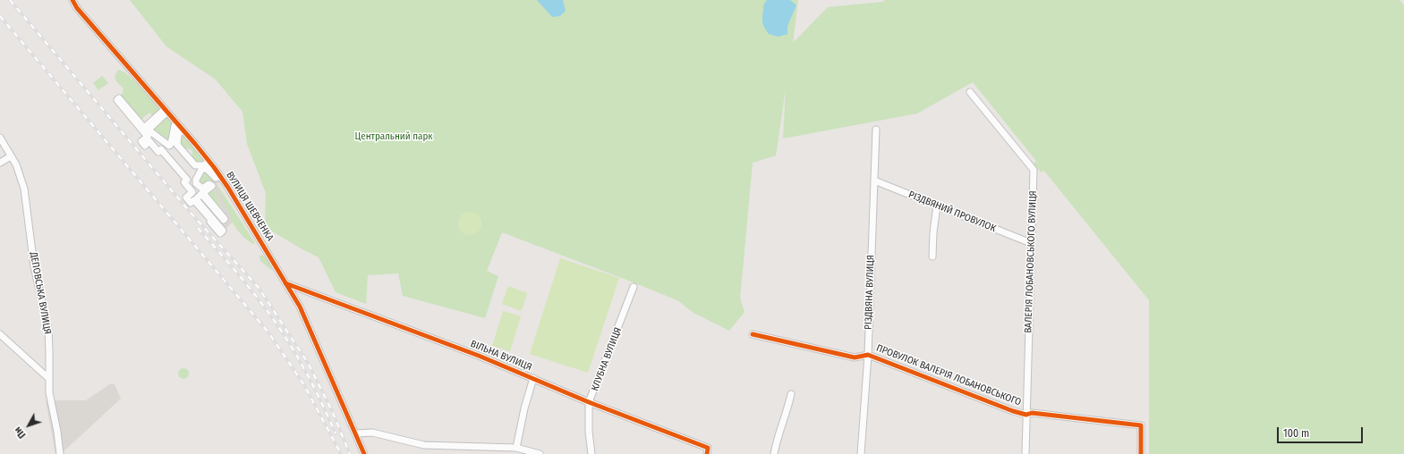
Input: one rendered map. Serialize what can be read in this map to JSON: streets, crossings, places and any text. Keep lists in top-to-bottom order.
{
  "streets": {
    "street": [
      "ВУЛИЦЯ ШЕВЧЕНКА",
      "РІЗДВЯНИЙ ПРОВУЛОК",
      "ВАЛЕРІЯ ЛОБАНОВСЬКОГО ВУЛИЦЯ",
      "РІЗДВЯНА ВУЛИЦЯ",
      "ДЕПОВСЬКА ВУЛИЦЯ",
      "ВІЛЬНА ВУЛИЦЯ",
      "КЛУБНА ВУЛИЦЯ",
      "ПРОВУЛОК ВАЛЕРІЯ ЛОБАНОВСЬКОГО"
    ]
  },
  "crossings": [
    ["ВУЛИЦЯ ШЕВЧЕНКА", "ВІЛЬНА ВУЛИЦЯ"],
    ["РІЗДВЯНИЙ ПРОВУЛОК", "ВАЛЕРІЯ ЛОБАНОВСЬКОГО ВУЛИЦЯ"],
    ["РІЗДВЯНИЙ ПРОВУЛОК", "РІЗДВЯНА ВУЛИЦЯ"],
    ["ВАЛЕРІЯ ЛОБАНОВСЬКОГО ВУЛИЦЯ", "ПРОВУЛОК ВАЛЕРІЯ ЛОБАНОВСЬКОГО"],
    ["РІЗДВЯНА ВУЛИЦЯ", "ПРОВУЛОК ВАЛЕРІЯ ЛОБАНОВСЬКОГО"],
    ["ВІЛЬНА ВУЛИЦЯ", "КЛУБНА ВУЛИЦЯ"]
  ],
  "parks": ["Центральний парк"],
  "scale_bar": "100 m",
  "north": "bottom left"
}
